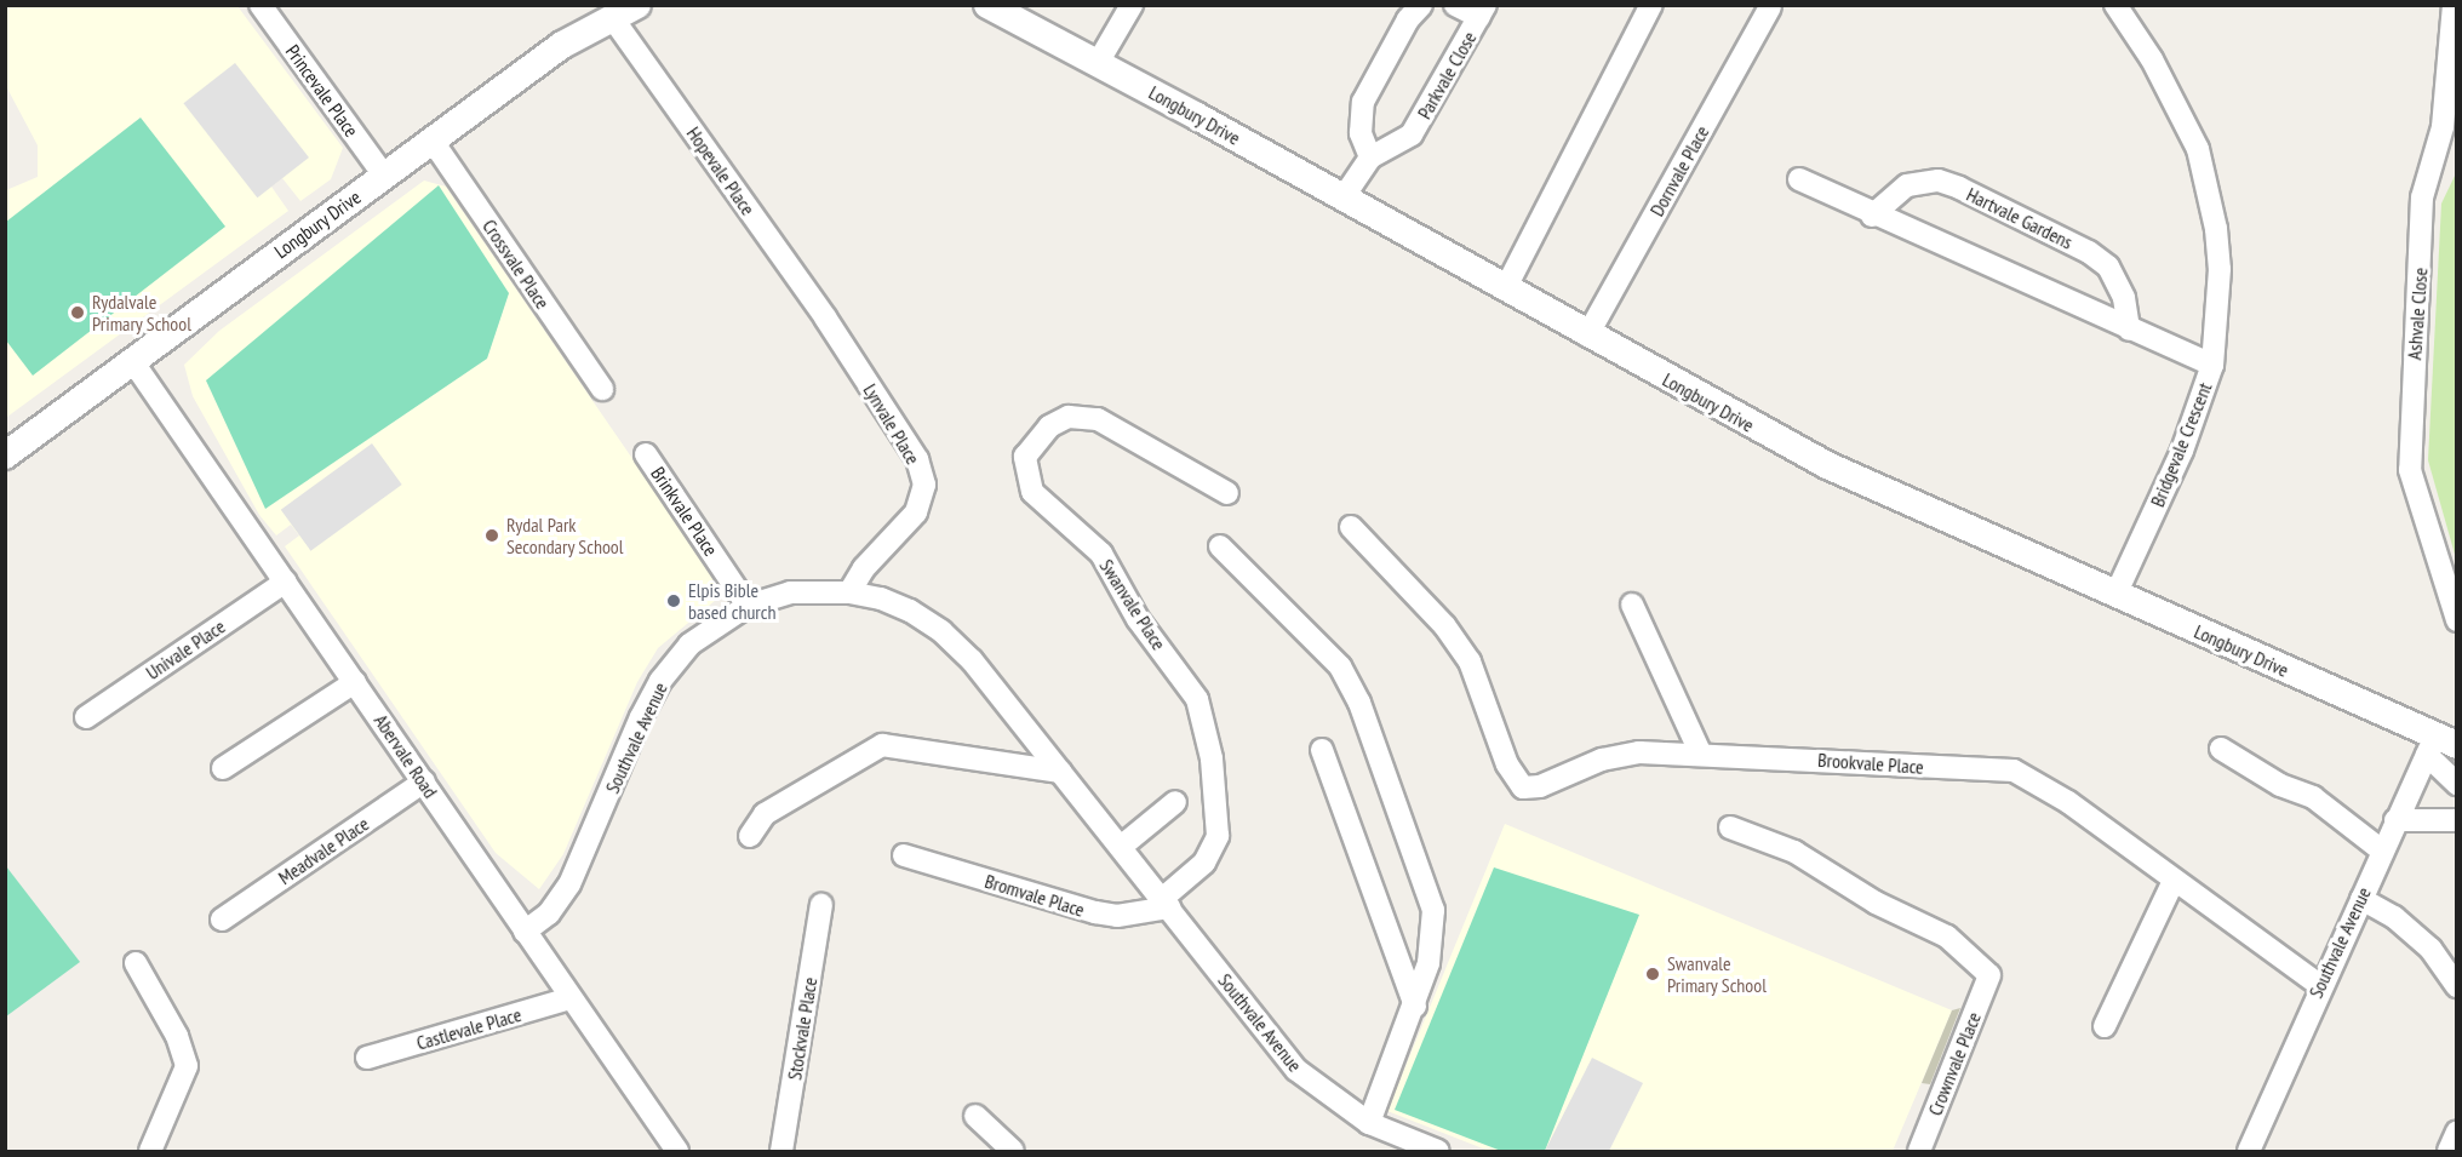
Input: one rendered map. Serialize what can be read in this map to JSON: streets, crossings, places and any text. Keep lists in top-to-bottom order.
{
  "streets": {
    "street": [
      "Parkvale Close",
      "Princevale Place",
      "Longbury Drive",
      "Hopevale Place",
      "Dornvale Place",
      "Hartvale Gardens",
      "Crossvale Place",
      "Ashvale Close",
      "Lynvale Place",
      "Bridgevale Crescent",
      "Brinkvale Place",
      "Swanvale Place",
      "Univale Place",
      "Southvale Avenue",
      "Abervale Road",
      "Brookvale Place",
      "Meadvale Place",
      "Bromvale Place",
      "Castlevale Place",
      "Stockvale Place",
      "Crownvale Place"
    ]
  },
  "crossings": [
    ["Parkvale Close", "Longbury Drive"],
    ["Princevale Place", "Longbury Drive"],
    ["Longbury Drive", "Hopevale Place"],
    ["Longbury Drive", "Dornvale Place"],
    ["Longbury Drive", "Crossvale Place"],
    ["Longbury Drive", "Bridgevale Crescent"],
    ["Longbury Drive", "Southvale Avenue"],
    ["Longbury Drive", "Abervale Road"],
    ["Hopevale Place", "Lynvale Place"],
    ["Lynvale Place", "Southvale Avenue"],
    ["Brinkvale Place", "Southvale Avenue"],
    ["Swanvale Place", "Southvale Avenue"],
    ["Swanvale Place", "Bromvale Place"],
    ["Univale Place", "Abervale Road"],
    ["Southvale Avenue", "Abervale Road"],
    ["Southvale Avenue", "Brookvale Place"],
    ["Southvale Avenue", "Bromvale Place"],
    ["Abervale Road", "Meadvale Place"],
    ["Abervale Road", "Castlevale Place"]
  ],
  "places": [
    "Rydalvale Primary School",
    "Rydal Park Secondary School",
    "Elpis Bible based church",
    "Swanvale Primary School"
  ]
}
